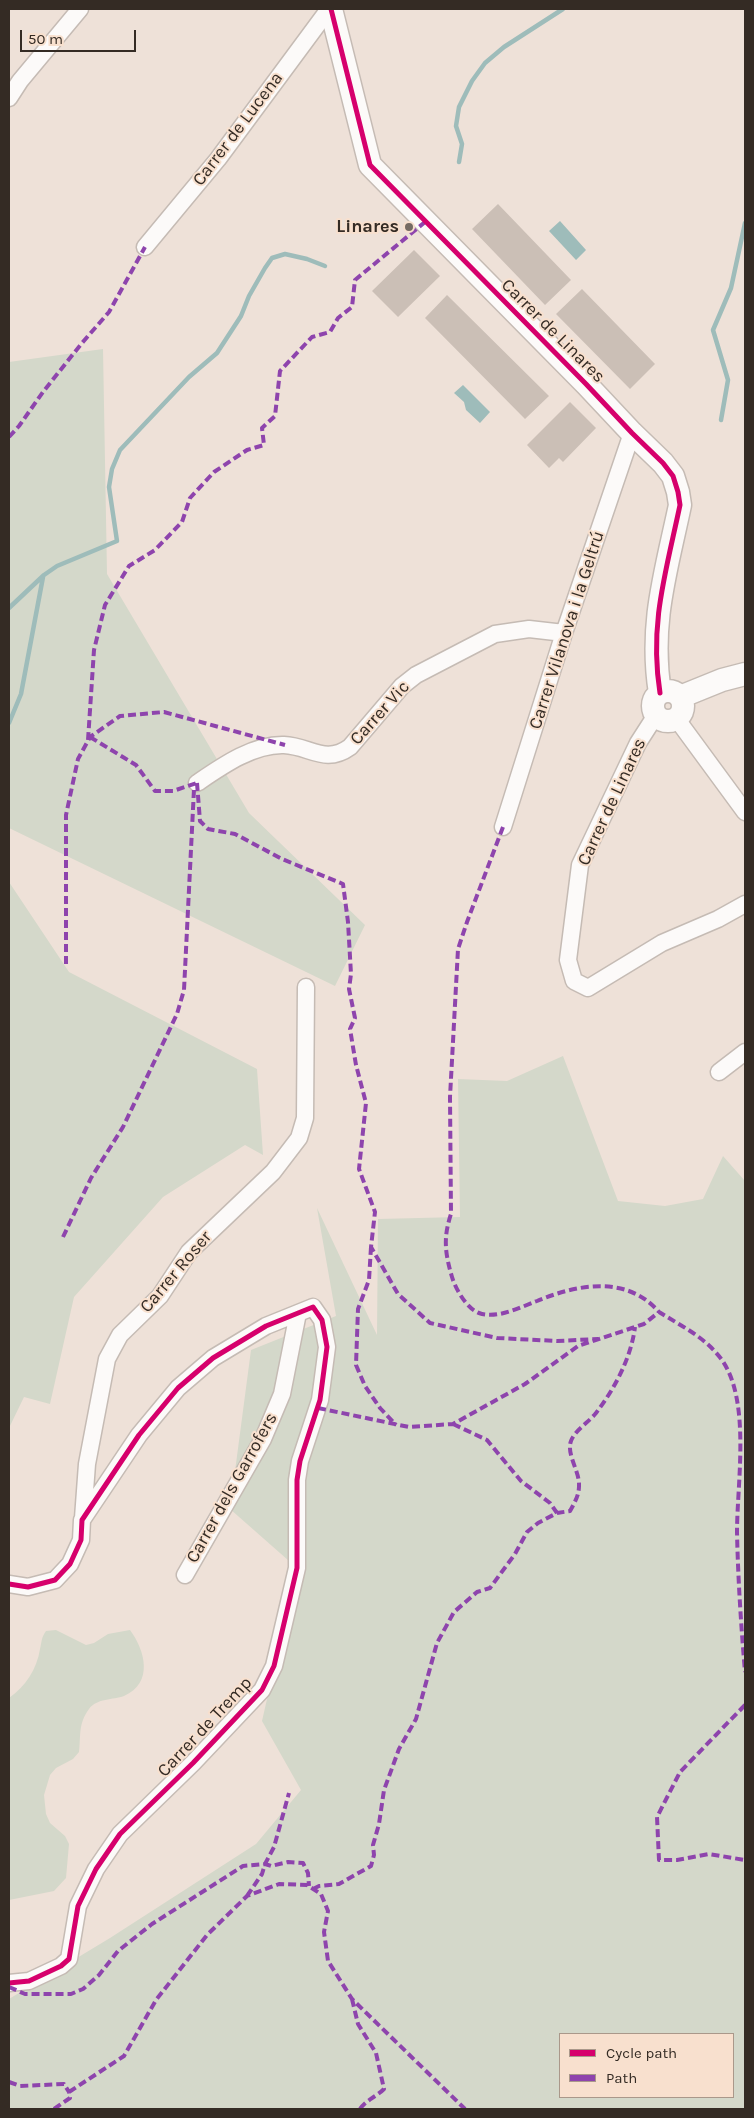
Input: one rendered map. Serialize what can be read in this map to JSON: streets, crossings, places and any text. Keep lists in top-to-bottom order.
{
  "streets": {
    "street": [
      "Carrer de Lucena",
      "Carrer de Linares",
      "Carrer Vilanova i la Geltrú",
      "Carrer Vic",
      "Carrer Roser",
      "Carrer dels Garrofers",
      "Carrer de Tremp"
    ]
  },
  "crossings": [
    ["Carrer de Lucena", "Carrer de Linares"],
    ["Carrer de Linares", "Carrer Vilanova i la Geltrú"],
    ["Carrer Vilanova i la Geltrú", "Carrer Vic"],
    ["Carrer dels Garrofers", "Carrer de Tremp"]
  ],
  "places": ["Linares"],
  "legend": ["Cycle path", "Path"],
  "scale_bar": "50 m"
}
